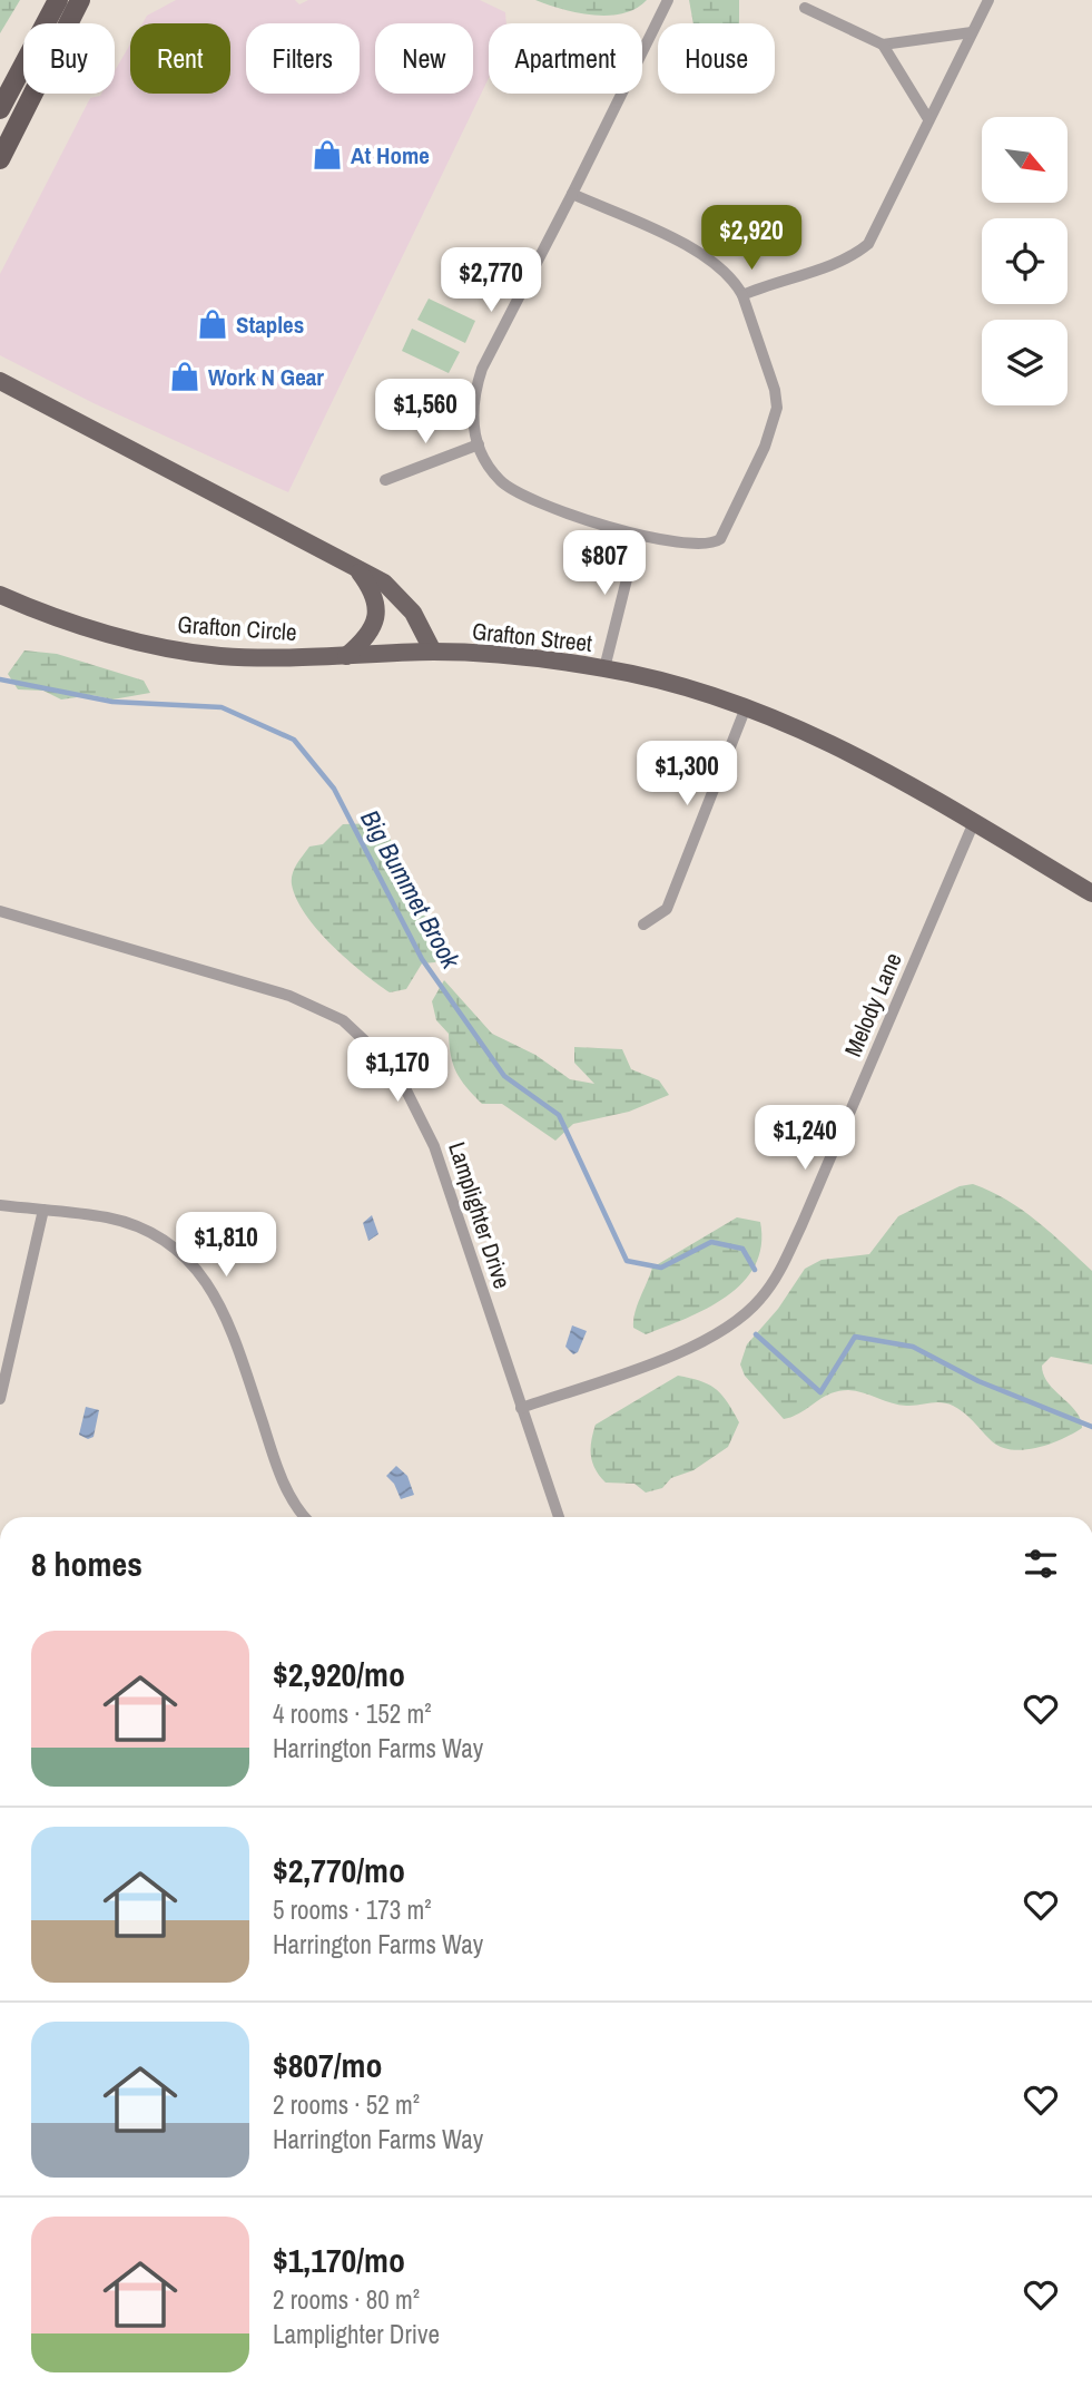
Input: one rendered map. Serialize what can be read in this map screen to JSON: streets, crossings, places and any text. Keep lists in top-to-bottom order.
{
  "streets": {
    "main road": ["Grafton Circle", "Grafton Street"],
    "street": ["Melody Lane", "Lamplighter Drive"]
  },
  "crossings": [
    ["Grafton Circle", "Grafton Street"],
    ["Grafton Street", "Melody Lane"],
    ["Melody Lane", "Lamplighter Drive"]
  ],
  "water": ["Big Bummet Brook"],
  "places": {
    "shop": ["At Home", "Staples", "Work N Gear"]
  },
  "north": "bottom right",
  "page": {
    "chip": [
      "Buy",
      "Rent",
      "Filters",
      "New",
      "Apartment",
      "House"
    ],
    "price": [
      "$2,920",
      "$2,770",
      "$1,560",
      "$807",
      "$1,300",
      "$1,170",
      "$1,240",
      "$1,810"
    ],
    "heading": "8 homes",
    "list": [
      {
        "name": "$2,920/mo",
        "note": "4 rooms · 152 m² · Harrington Farms Way"
      },
      {
        "name": "$2,770/mo",
        "note": "5 rooms · 173 m² · Harrington Farms Way"
      },
      {
        "name": "$807/mo",
        "note": "2 rooms · 52 m² · Harrington Farms Way"
      },
      {
        "name": "$1,170/mo",
        "note": "2 rooms · 80 m² · Lamplighter Drive"
      }
    ]
  }
}
